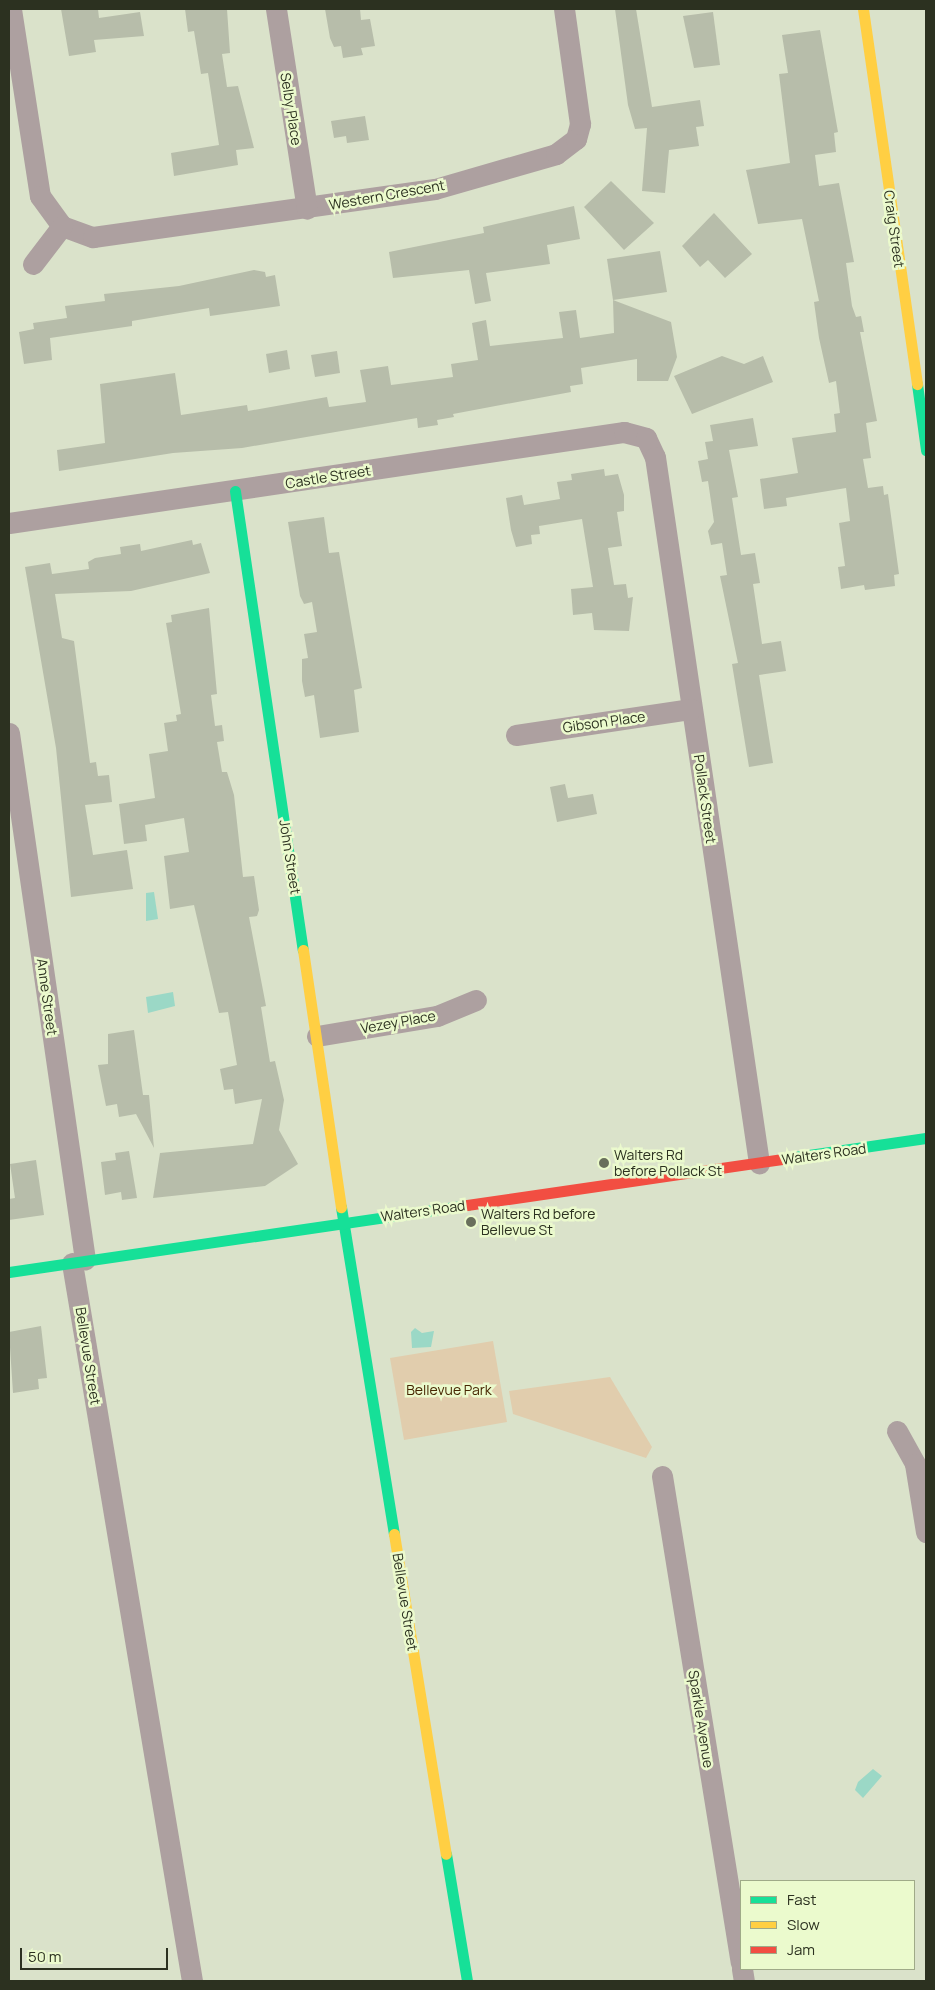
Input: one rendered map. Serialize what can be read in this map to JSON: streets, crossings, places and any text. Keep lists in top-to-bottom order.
{
  "streets": {
    "street": [
      "Selby Place",
      "Western Crescent",
      "Craig Street",
      "Castle Street",
      "Gibson Place",
      "Pollack Street",
      "John Street",
      "Anne Street",
      "Vezey Place",
      "Walters Road",
      "Bellevue Street",
      "Sparkle Avenue"
    ]
  },
  "crossings": [
    ["Selby Place", "Western Crescent"],
    ["Castle Street", "Pollack Street"],
    ["Castle Street", "John Street"],
    ["Gibson Place", "Pollack Street"],
    ["Pollack Street", "Walters Road"],
    ["John Street", "Vezey Place"],
    ["John Street", "Walters Road"],
    ["John Street", "Bellevue Street"],
    ["Anne Street", "Walters Road"],
    ["Anne Street", "Bellevue Street"],
    ["Walters Road", "Bellevue Street"]
  ],
  "parks": ["Bellevue Park"],
  "places": ["Walters Rd before Pollack St", "Walters Rd before Bellevue St"],
  "legend": ["Fast", "Slow", "Jam"],
  "scale_bar": "50 m"
}
